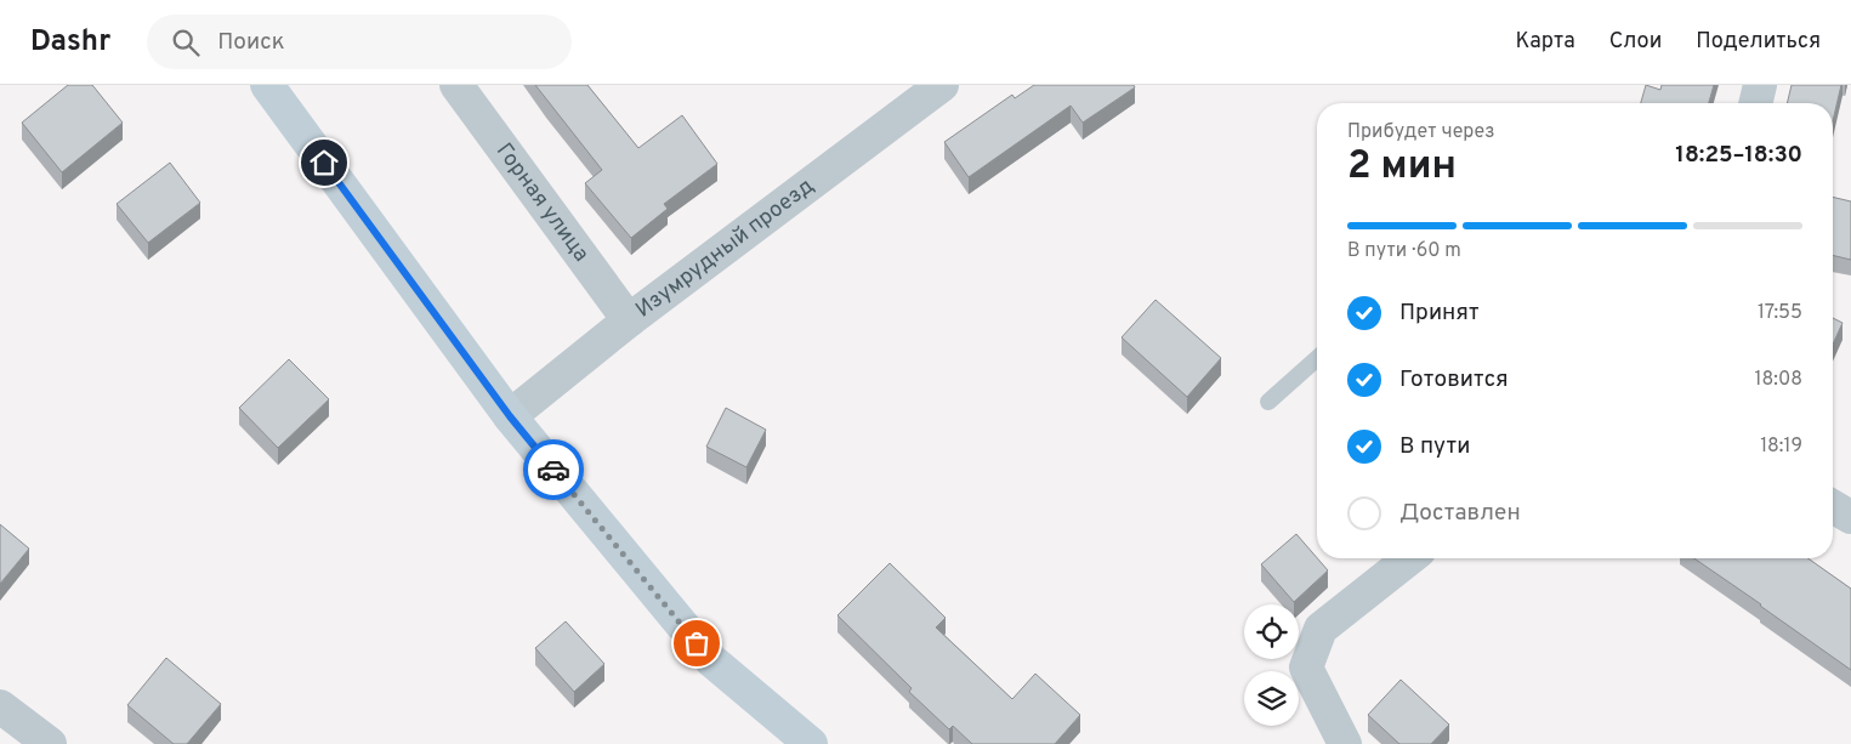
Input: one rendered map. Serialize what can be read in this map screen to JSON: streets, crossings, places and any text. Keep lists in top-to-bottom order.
{
  "streets": {
    "street": ["Горная улица", "Изумрудный проезд"]
  },
  "crossings": [
    ["Горная улица", "Изумрудный проезд"]
  ],
  "page": {
    "header": "Dashr",
    "search": "Поиск",
    "nav": ["Карта", "Слои", "Поделиться"],
    "heading": ["2 мин", "Прибудет через", "18:25–18:30"],
    "bar": "В пути · 60 m",
    "list": [
      ["Принят", "17:55"],
      ["Готовится", "18:08"],
      ["В пути", "18:19"],
      "Доставлен"
    ]
  }
}
